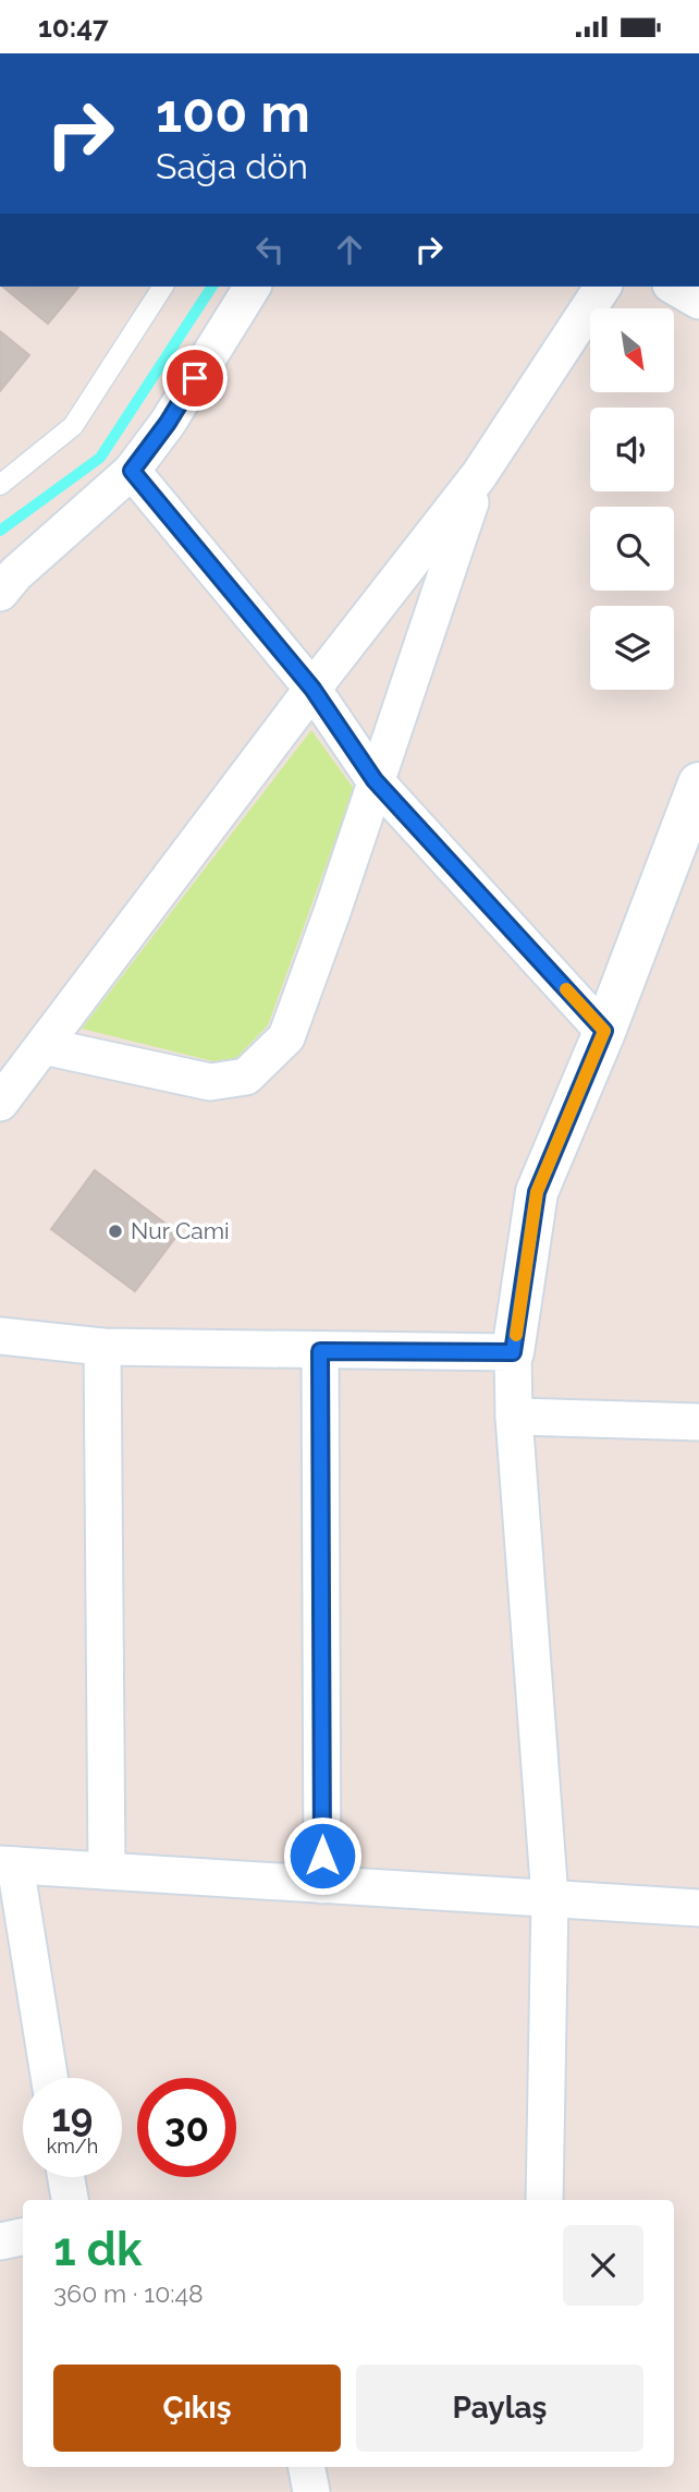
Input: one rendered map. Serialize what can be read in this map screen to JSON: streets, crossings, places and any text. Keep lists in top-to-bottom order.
{
  "places": ["Nur Cami"],
  "north": "bottom right",
  "page": {
    "status": "10:47",
    "turn": ["100 m", "Sağa dön"],
    "speed": "19 km/h",
    "limit": "30",
    "heading": ["1 dk", "360 m · 10:48"],
    "buttons": ["Çıkış", "Paylaş"]
  }
}
